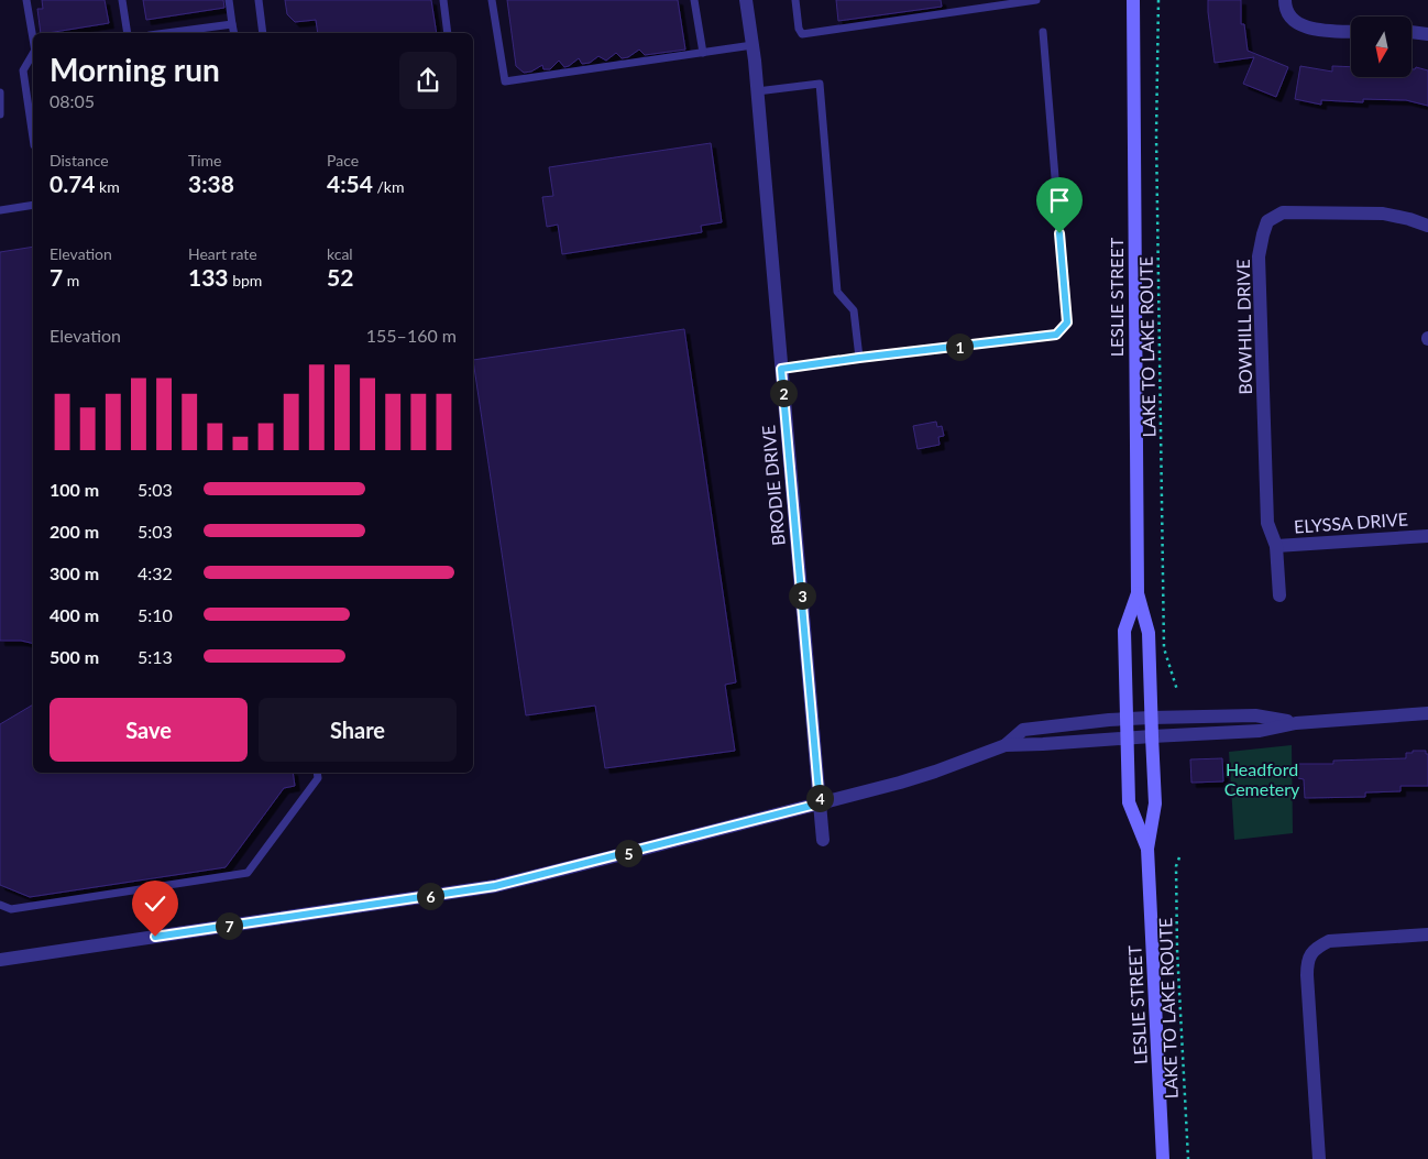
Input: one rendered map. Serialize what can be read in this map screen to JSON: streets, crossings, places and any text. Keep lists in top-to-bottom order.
{
  "streets": {
    "main road": ["LESLIE STREET"],
    "street": ["BOWHILL DRIVE", "BRODIE DRIVE", "ELYSSA DRIVE"],
    "path": ["LAKE TO LAKE ROUTE"]
  },
  "crossings": [
    ["BOWHILL DRIVE", "ELYSSA DRIVE"]
  ],
  "parks": ["Headford Cemetery"],
  "north": "bottom",
  "page": {
    "heading": ["Morning run", "08:05"],
    "stats": [
      ["Distance", "0.74 km"],
      ["Time", "3:38"],
      ["Pace", "4:54 /km"],
      ["Elevation", "7 m"],
      ["Heart rate", "133 bpm"],
      ["kcal", "52"]
    ],
    "chart": ["Elevation", "155–160 m"],
    "pins": [
      "1",
      "2",
      "3",
      "4",
      "5",
      "6",
      "7"
    ],
    "list": [
      {
        "name": "100 m",
        "note": "5:03"
      },
      {
        "name": "200 m",
        "note": "5:03"
      },
      {
        "name": "300 m",
        "note": "4:32"
      },
      {
        "name": "400 m",
        "note": "5:10"
      },
      {
        "name": "500 m",
        "note": "5:13"
      }
    ],
    "buttons": ["Save", "Share"]
  }
}
